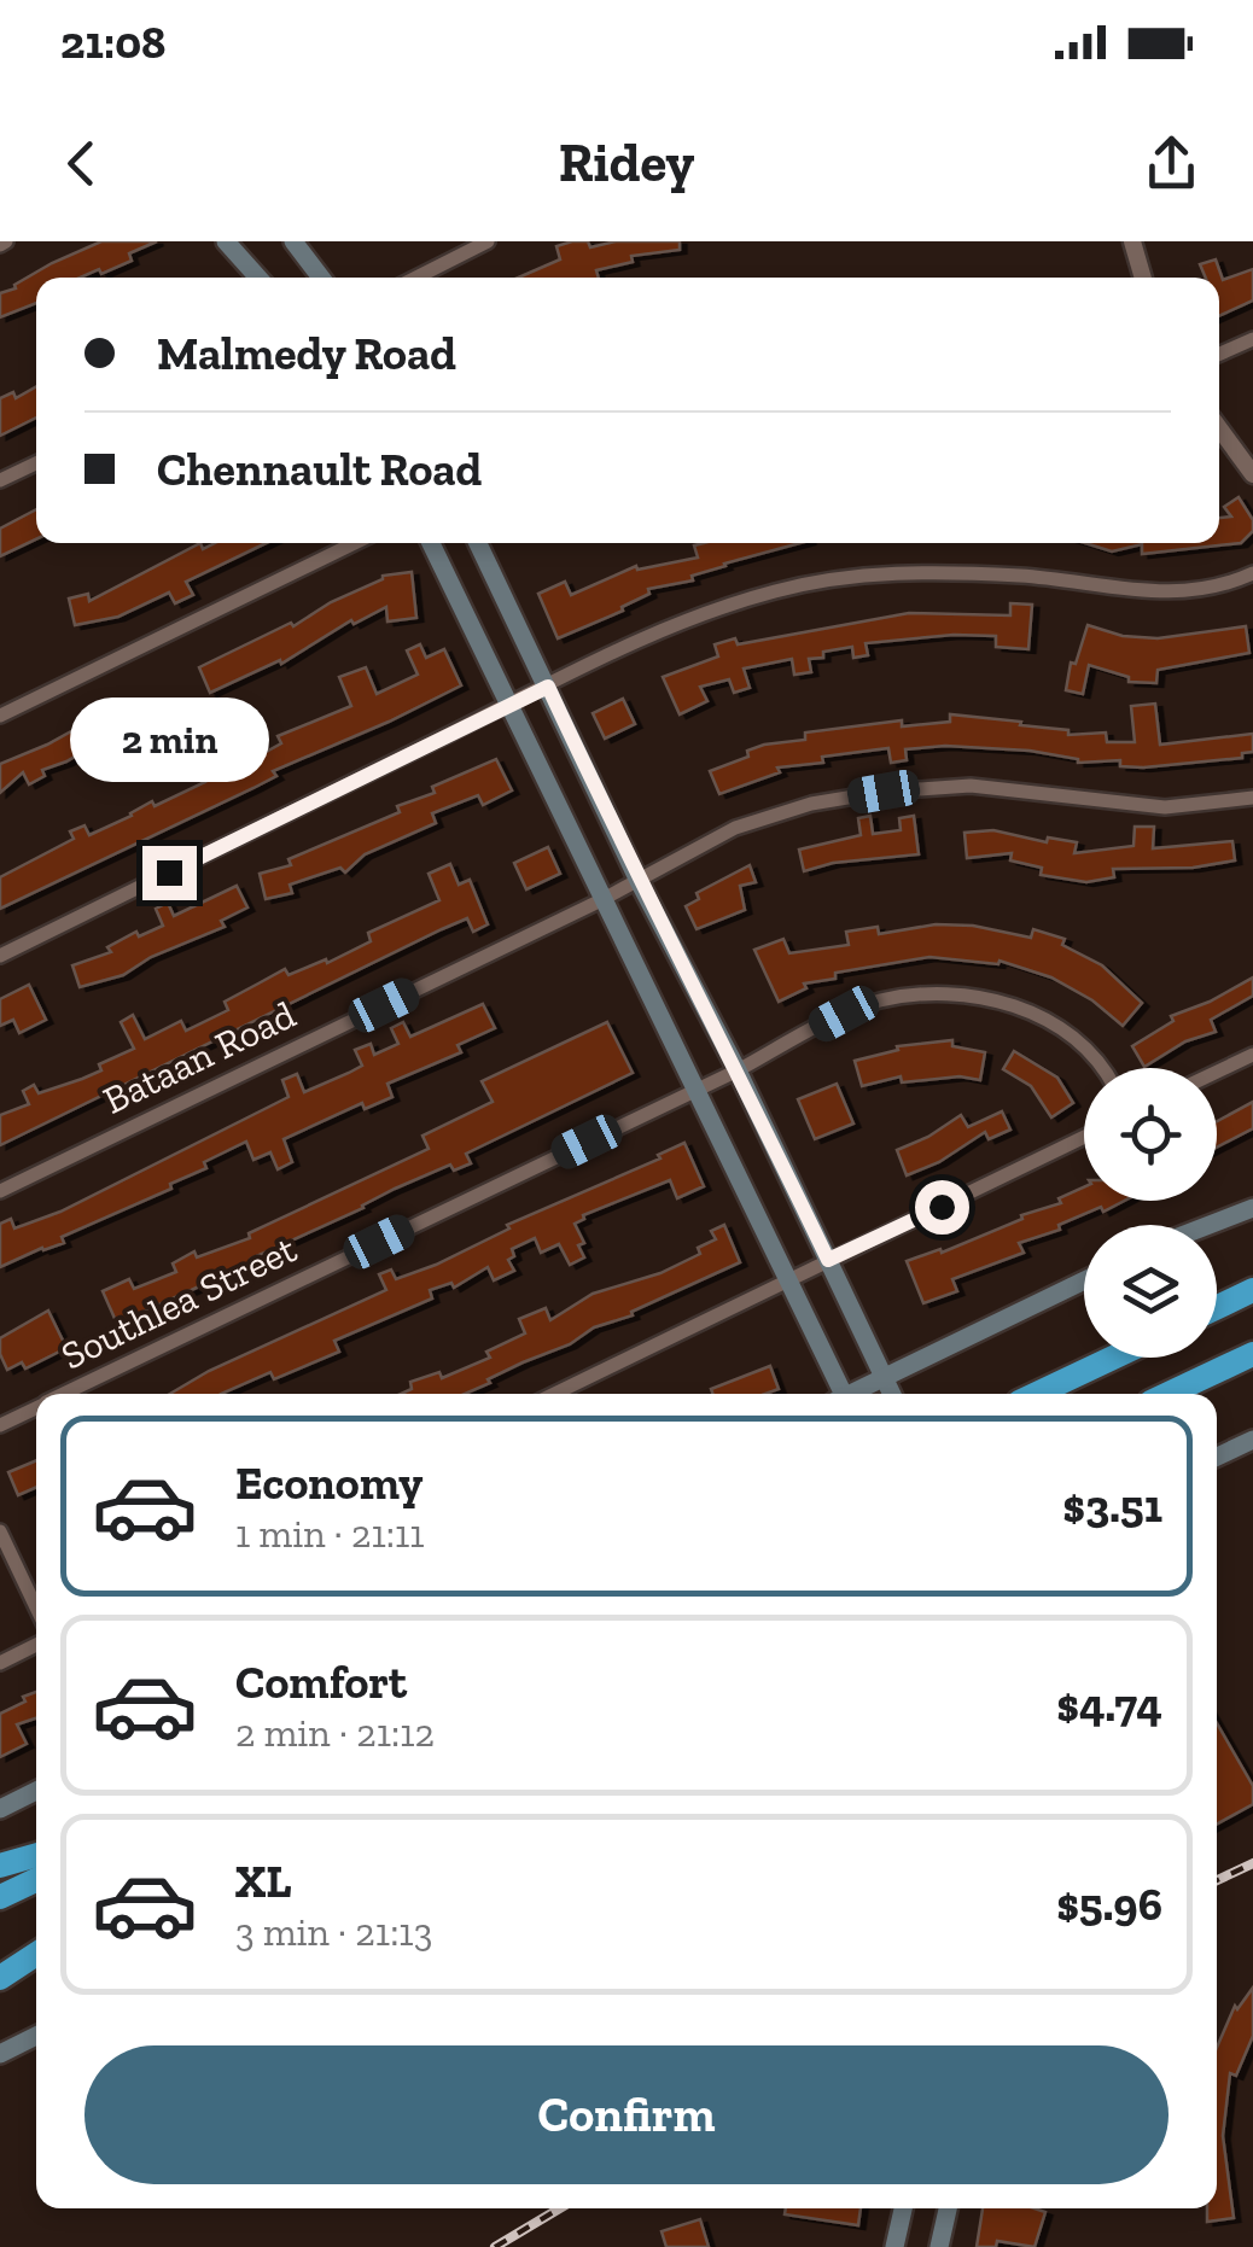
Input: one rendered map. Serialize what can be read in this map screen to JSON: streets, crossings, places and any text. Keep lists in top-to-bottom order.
{
  "streets": {
    "street": ["Bataan Road", "Southlea Street"]
  },
  "page": {
    "status": "21:08",
    "header": "Ridey",
    "banner": ["Malmedy Road", "Chennault Road"],
    "bubble": "2 min",
    "list": [
      {
        "name": "Economy",
        "note": "1 min · 21:11",
        "value": "$3.51"
      },
      {
        "name": "Comfort",
        "note": "2 min · 21:12",
        "value": "$4.74"
      },
      {
        "name": "XL",
        "note": "3 min · 21:13",
        "value": "$5.96"
      }
    ],
    "buttons": "Confirm"
  }
}
